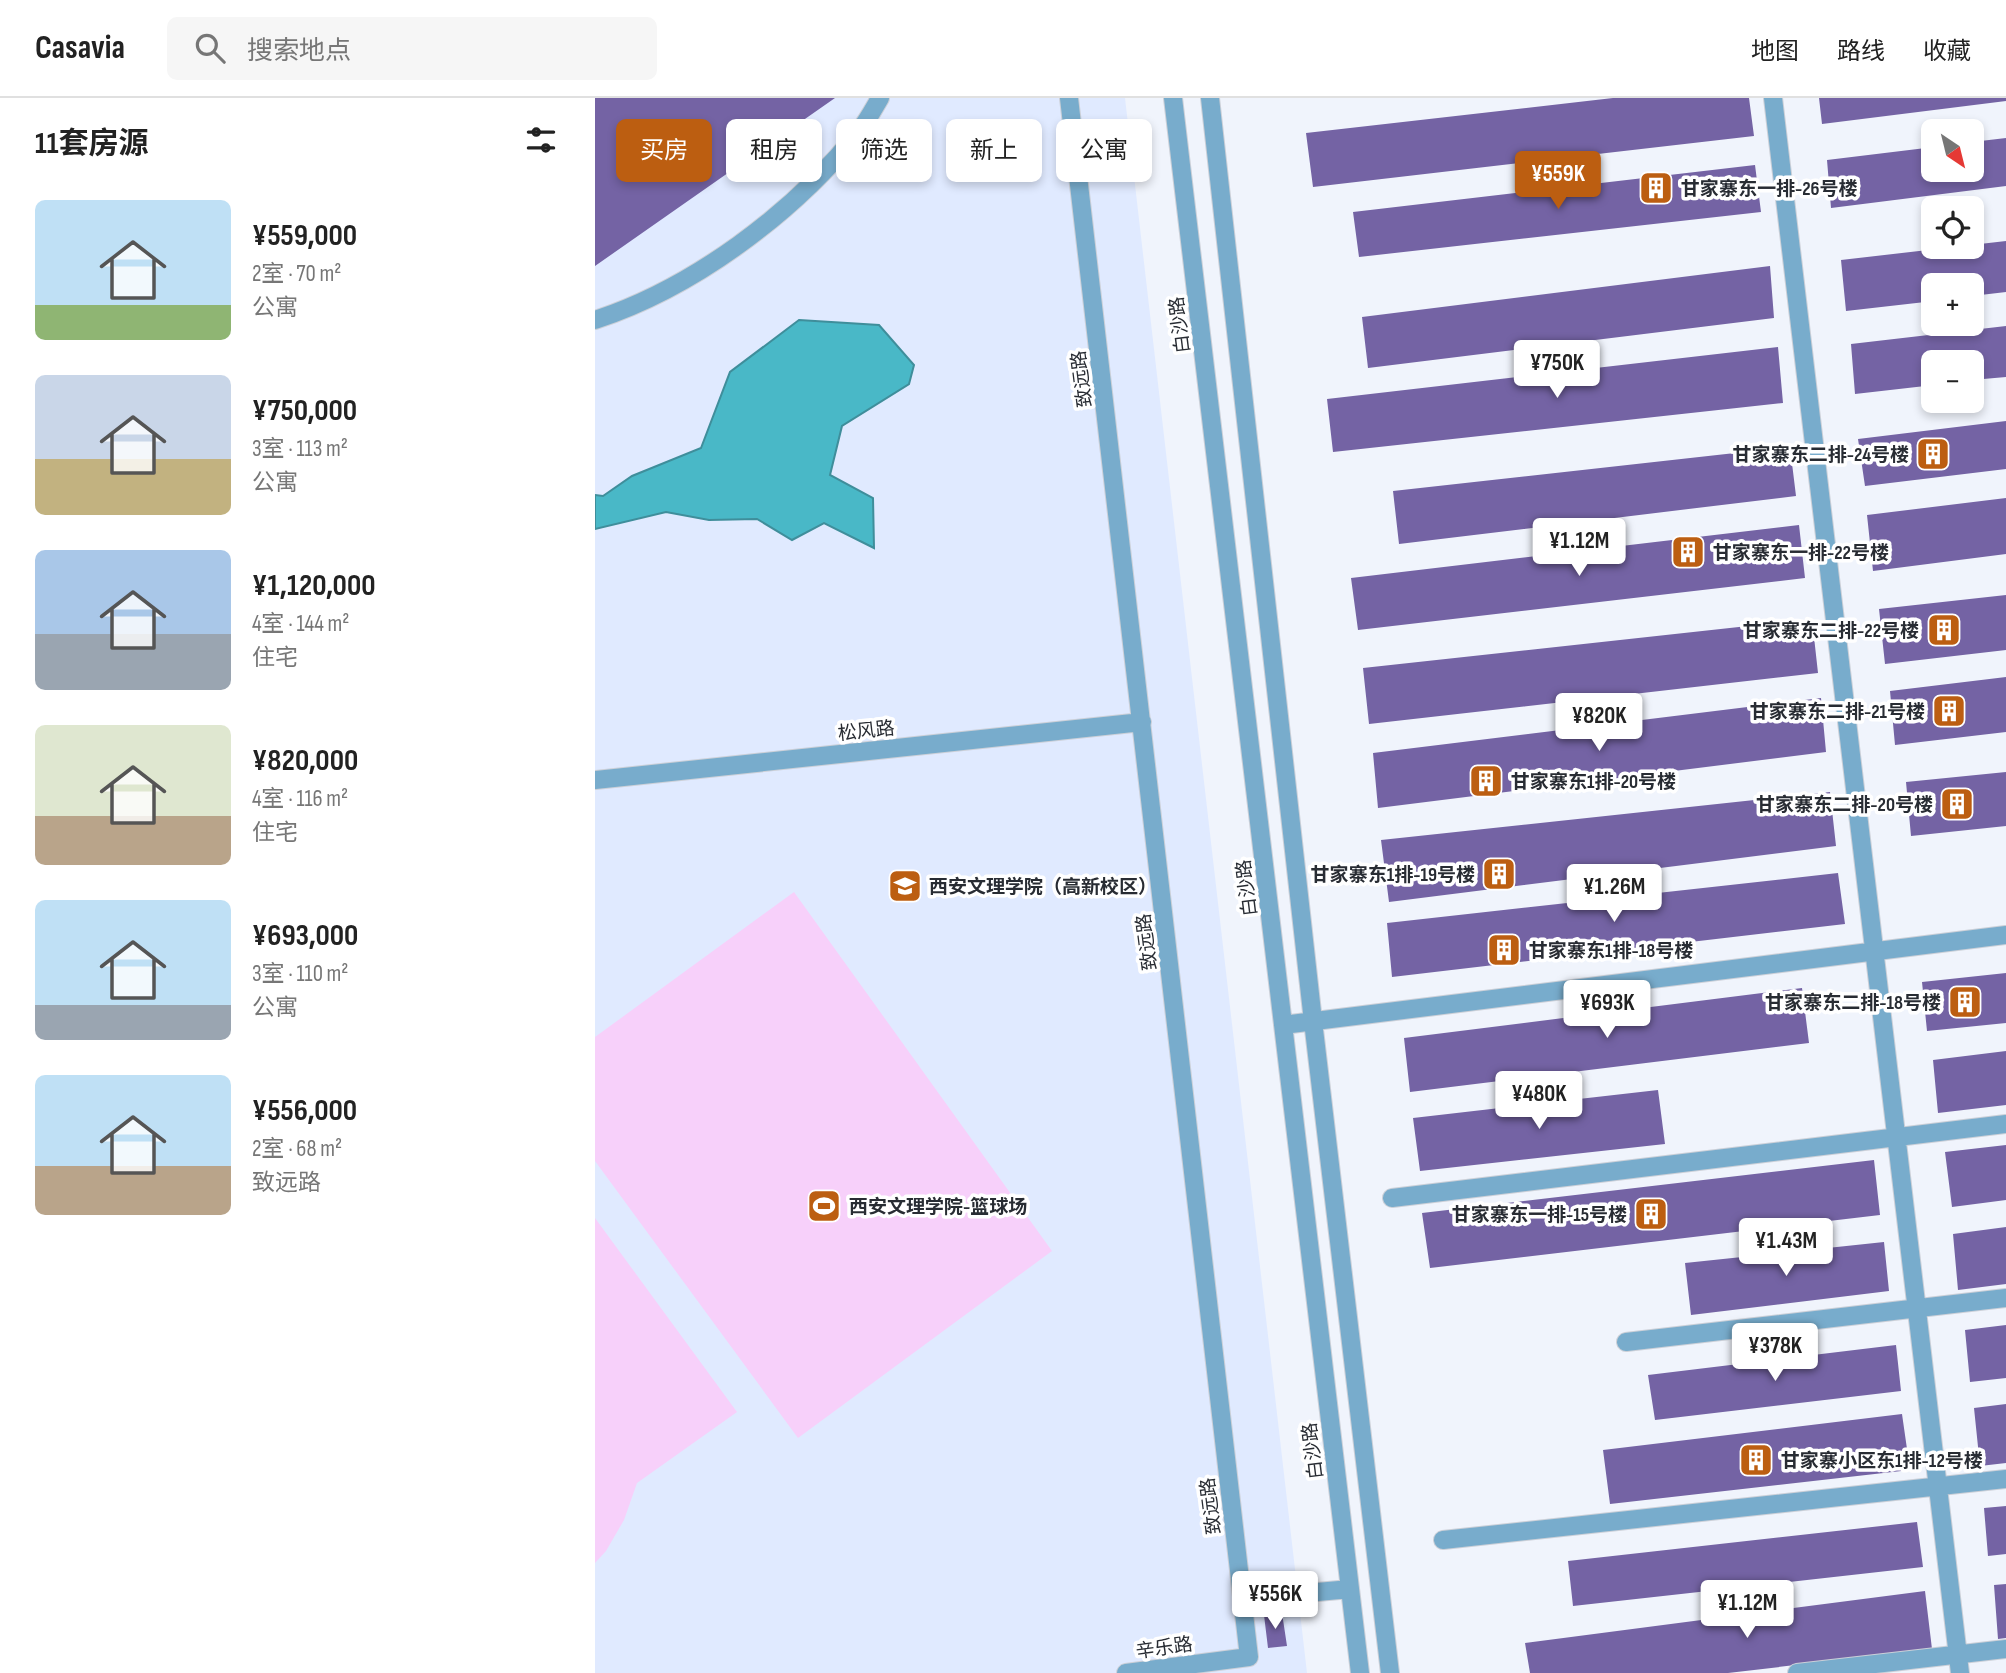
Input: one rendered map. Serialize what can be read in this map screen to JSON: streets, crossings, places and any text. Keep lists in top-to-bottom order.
{
  "streets": {
    "street": [
      "白沙路",
      "致远路",
      "松风路",
      "辛乐路"
    ]
  },
  "crossings": [
    ["致远路", "松风路"],
    ["致远路", "辛乐路"]
  ],
  "places": {
    "building": [
      "甘家寨东一排-26号楼",
      "甘家寨东二排-24号楼",
      "甘家寨东一排-22号楼",
      "甘家寨东二排-22号楼",
      "甘家寨东二排-21号楼",
      "甘家寨东1排-20号楼",
      "甘家寨东二排-20号楼",
      "甘家寨东1排-19号楼",
      "甘家寨东1排-18号楼",
      "甘家寨东二排-18号楼",
      "甘家寨东一排-15号楼",
      "甘家寨小区东1排-12号楼"
    ],
    "school or university": ["西安文理学院（高新校区）"],
    "sports": ["西安文理学院-篮球场"]
  },
  "north": "bottom right",
  "page": {
    "header": "Casavia",
    "search": "搜索地点",
    "nav": ["地图", "路线", "收藏"],
    "heading": "11套房源",
    "map_buttons": ["+", "−"],
    "chip": [
      "买房",
      "租房",
      "筛选",
      "新上",
      "公寓"
    ],
    "price": [
      "¥559K",
      "¥750K",
      "¥1.12M",
      "¥820K",
      "¥1.26M",
      "¥693K",
      "¥480K",
      "¥1.43M",
      "¥378K",
      "¥556K",
      "¥1.12M"
    ],
    "list": [
      {
        "name": "¥559,000",
        "note": "2室 · 70 m² · 公寓"
      },
      {
        "name": "¥750,000",
        "note": "3室 · 113 m² · 公寓"
      },
      {
        "name": "¥1,120,000",
        "note": "4室 · 144 m² · 住宅"
      },
      {
        "name": "¥820,000",
        "note": "4室 · 116 m² · 住宅"
      },
      {
        "name": "¥693,000",
        "note": "3室 · 110 m² · 公寓"
      },
      {
        "name": "¥556,000",
        "note": "2室 · 68 m² · 致远路"
      }
    ]
  }
}
